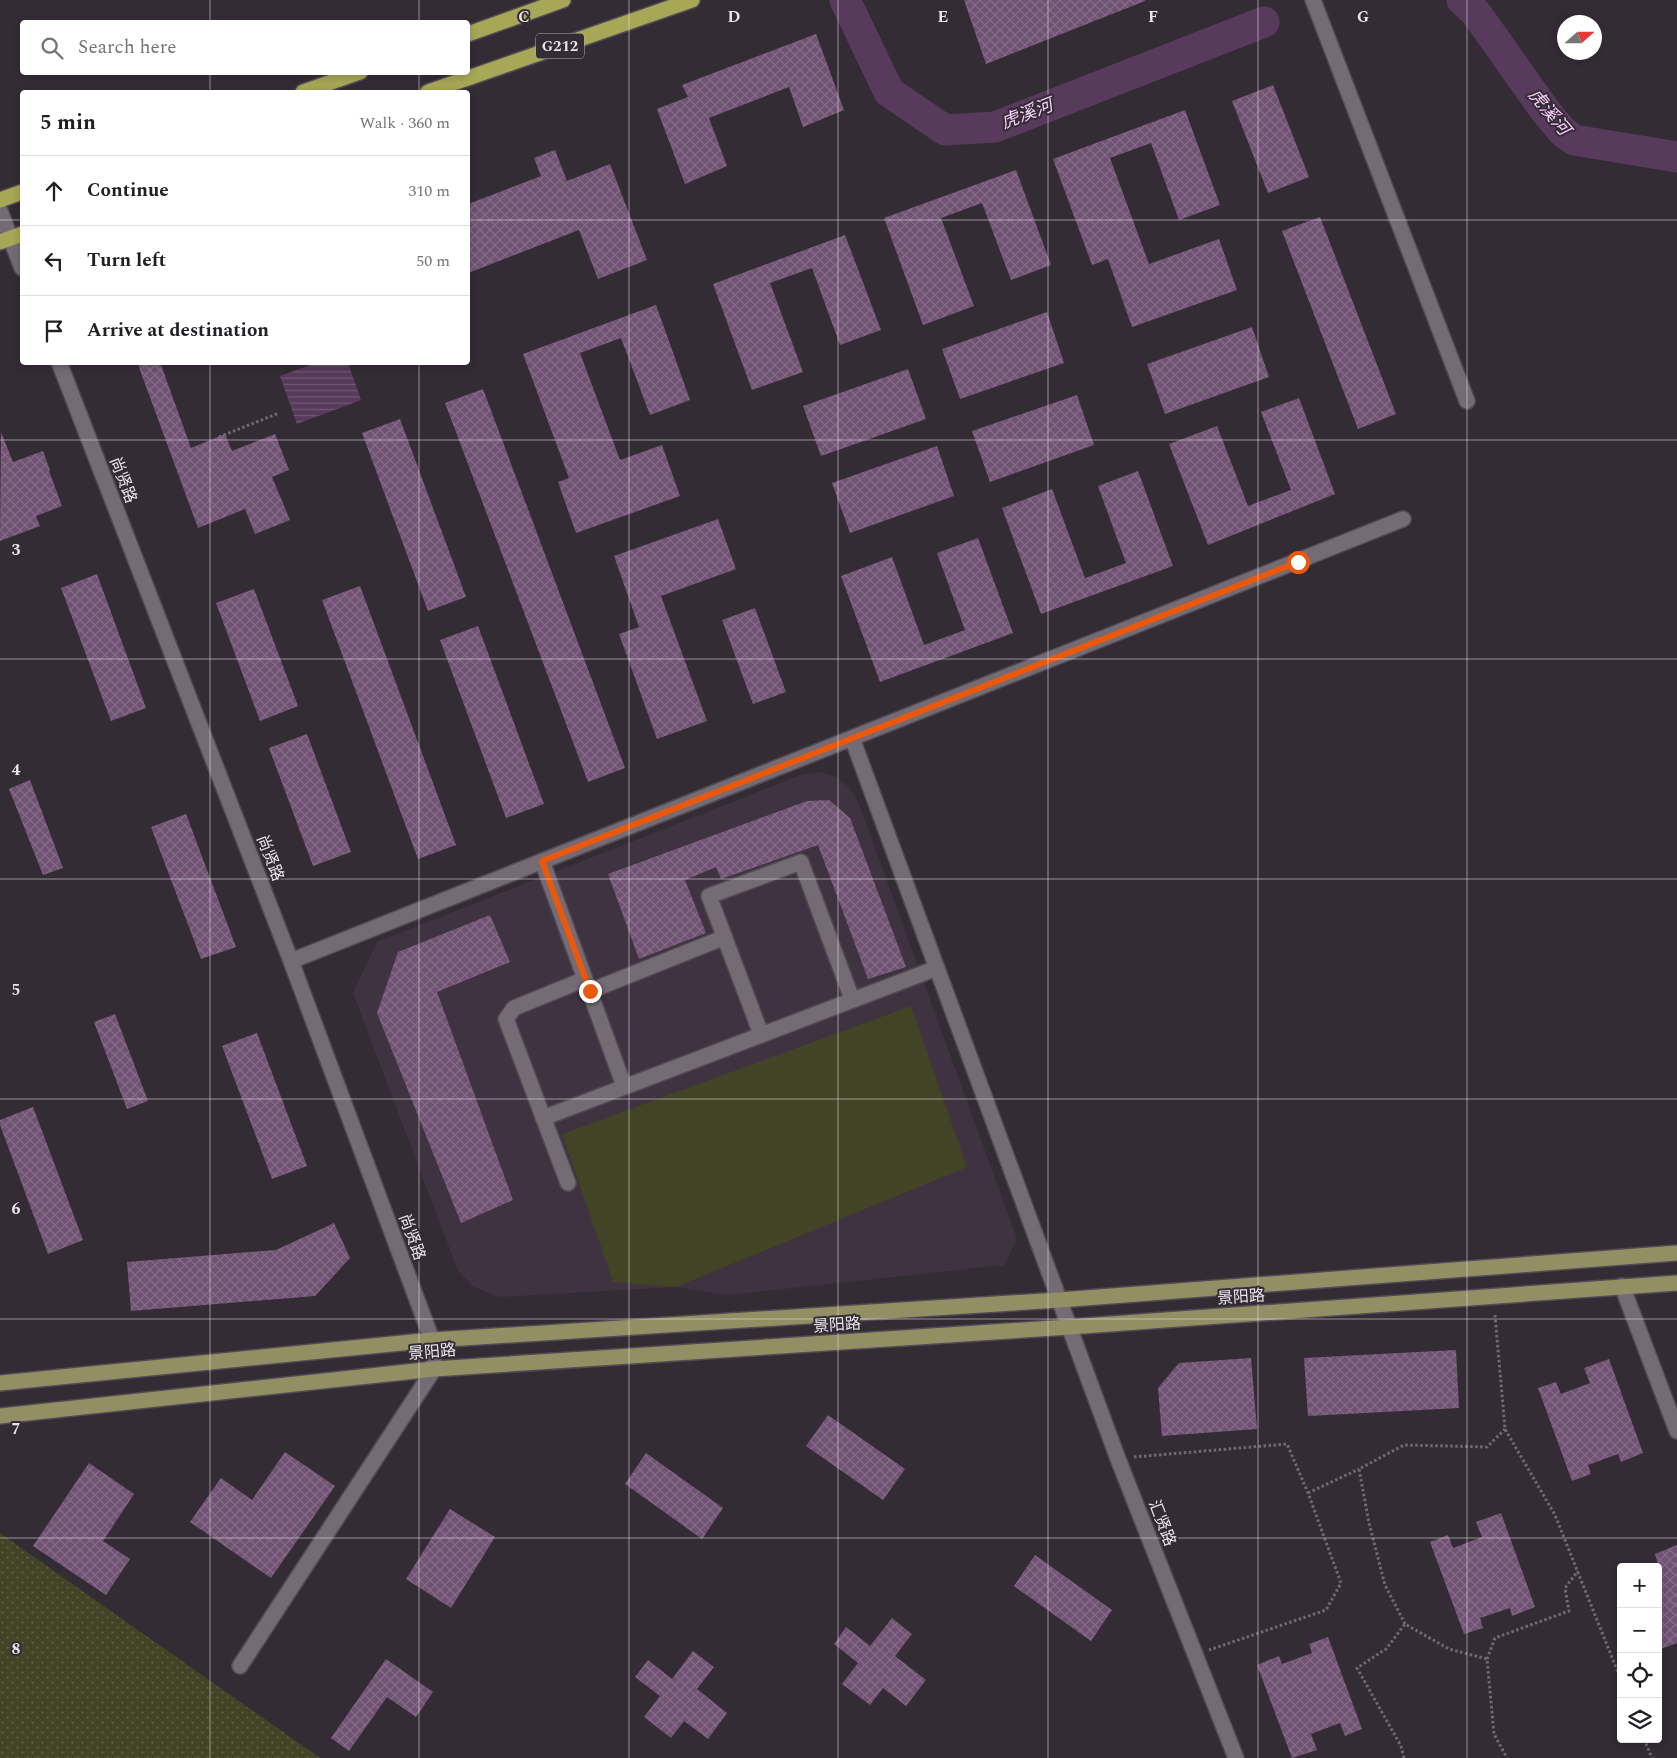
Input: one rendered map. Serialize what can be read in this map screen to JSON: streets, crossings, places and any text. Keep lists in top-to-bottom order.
{
  "streets": {
    "highway": ["G212"],
    "main road": ["景阳路"],
    "street": ["尚贤路", "汇贤路"]
  },
  "crossings": [
    ["尚贤路", "景阳路"],
    ["景阳路", "汇贤路"]
  ],
  "water": ["虎溪河"],
  "north": "right",
  "page": {
    "search": "Search here",
    "heading": ["5 min", "Walk · 360 m"],
    "list": [
      ["Continue", "310 m"],
      ["Turn left", "50 m"],
      "Arrive at destination"
    ],
    "map_buttons": ["+", "−"]
  },
  "grid": {
    "columns": [
      "C",
      "D",
      "E",
      "F",
      "G"
    ],
    "rows": [
      "3",
      "4",
      "5",
      "6",
      "7",
      "8"
    ]
  }
}
